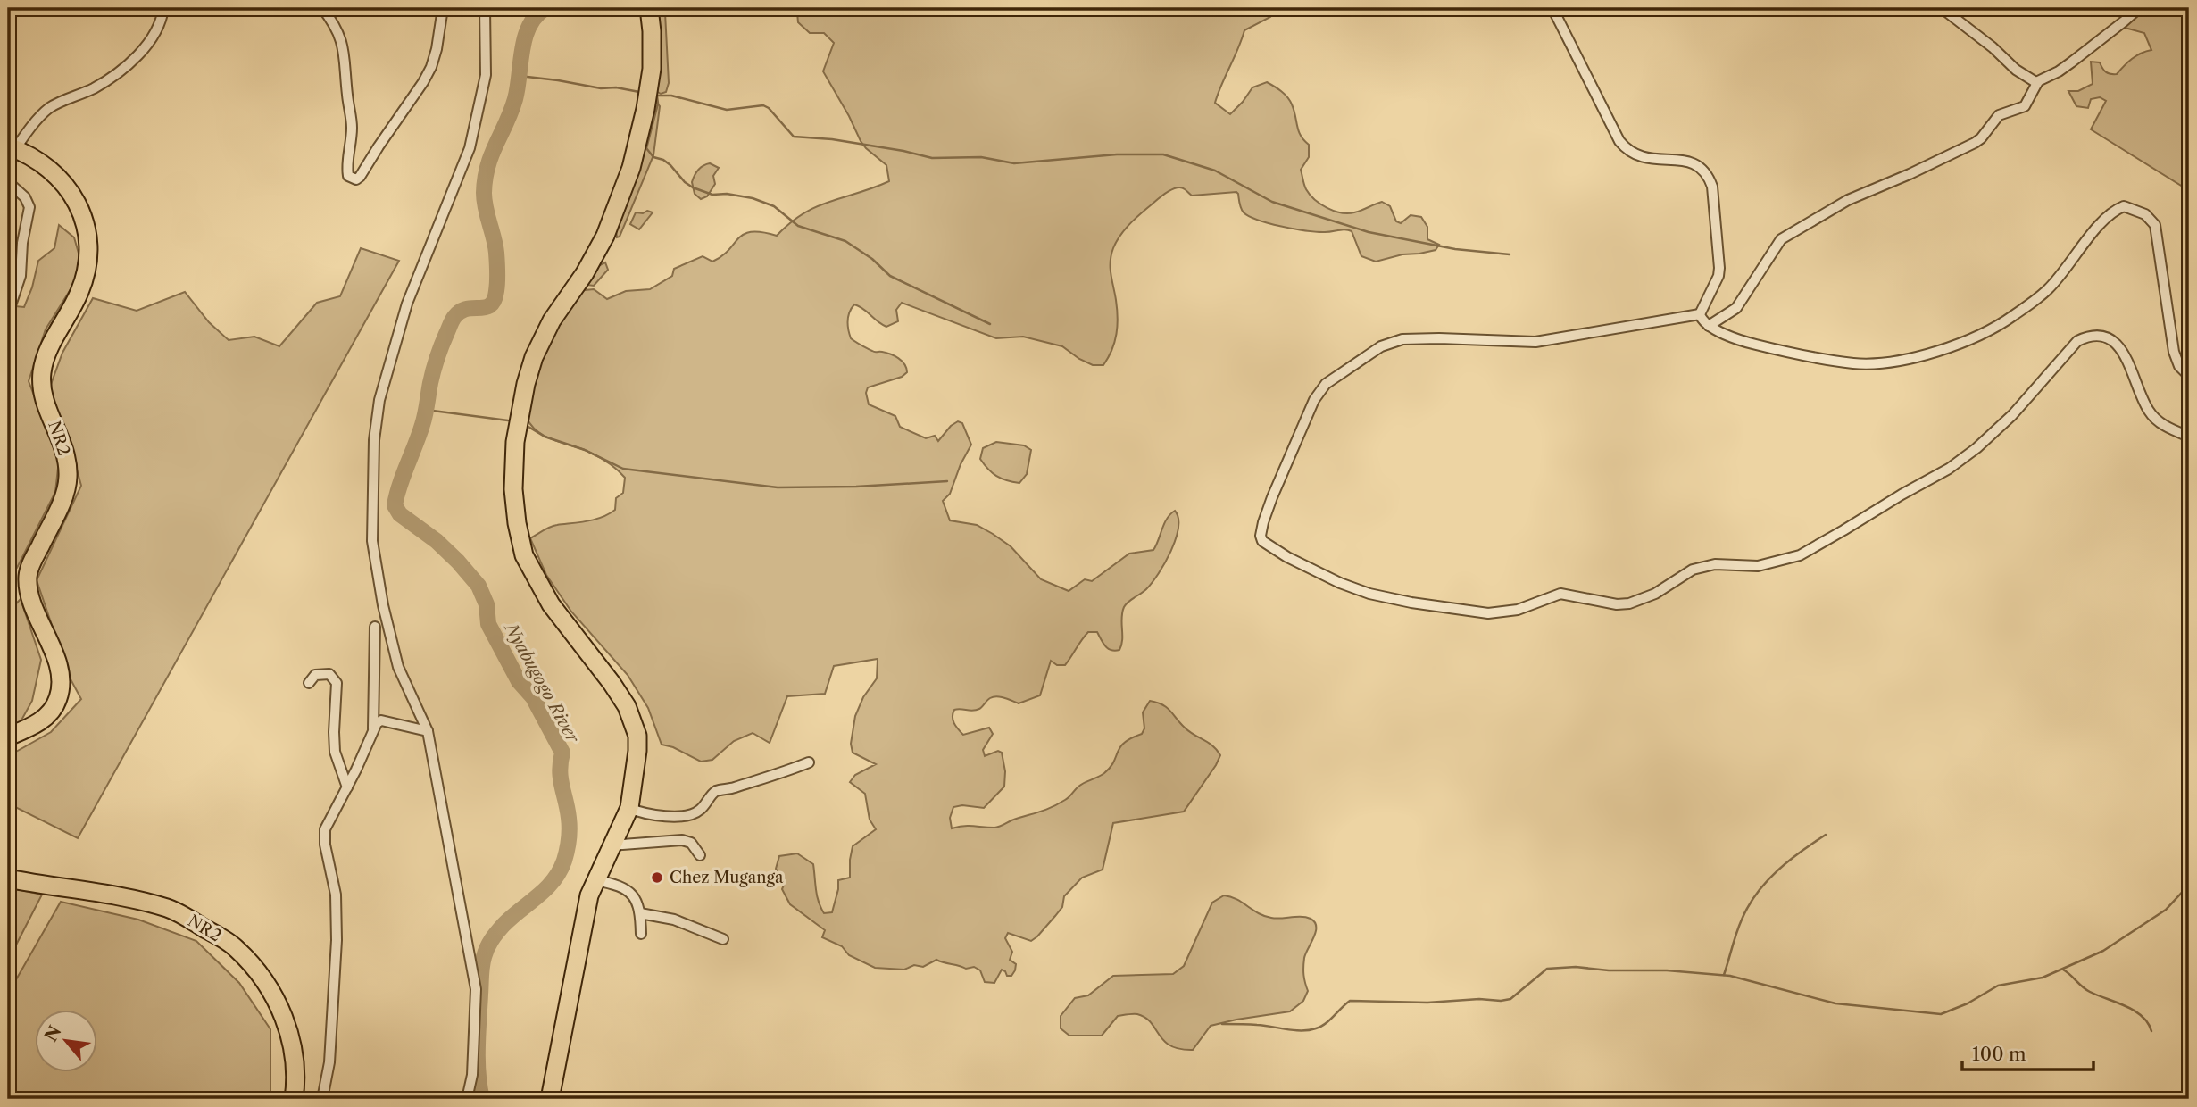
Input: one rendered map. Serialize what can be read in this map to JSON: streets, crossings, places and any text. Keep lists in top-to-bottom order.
{
  "streets": {
    "highway": ["NR2"]
  },
  "water": ["Nyabugogo River"],
  "places": ["Chez Muganga"],
  "scale_bar": "100 m",
  "north": "top left"
}
